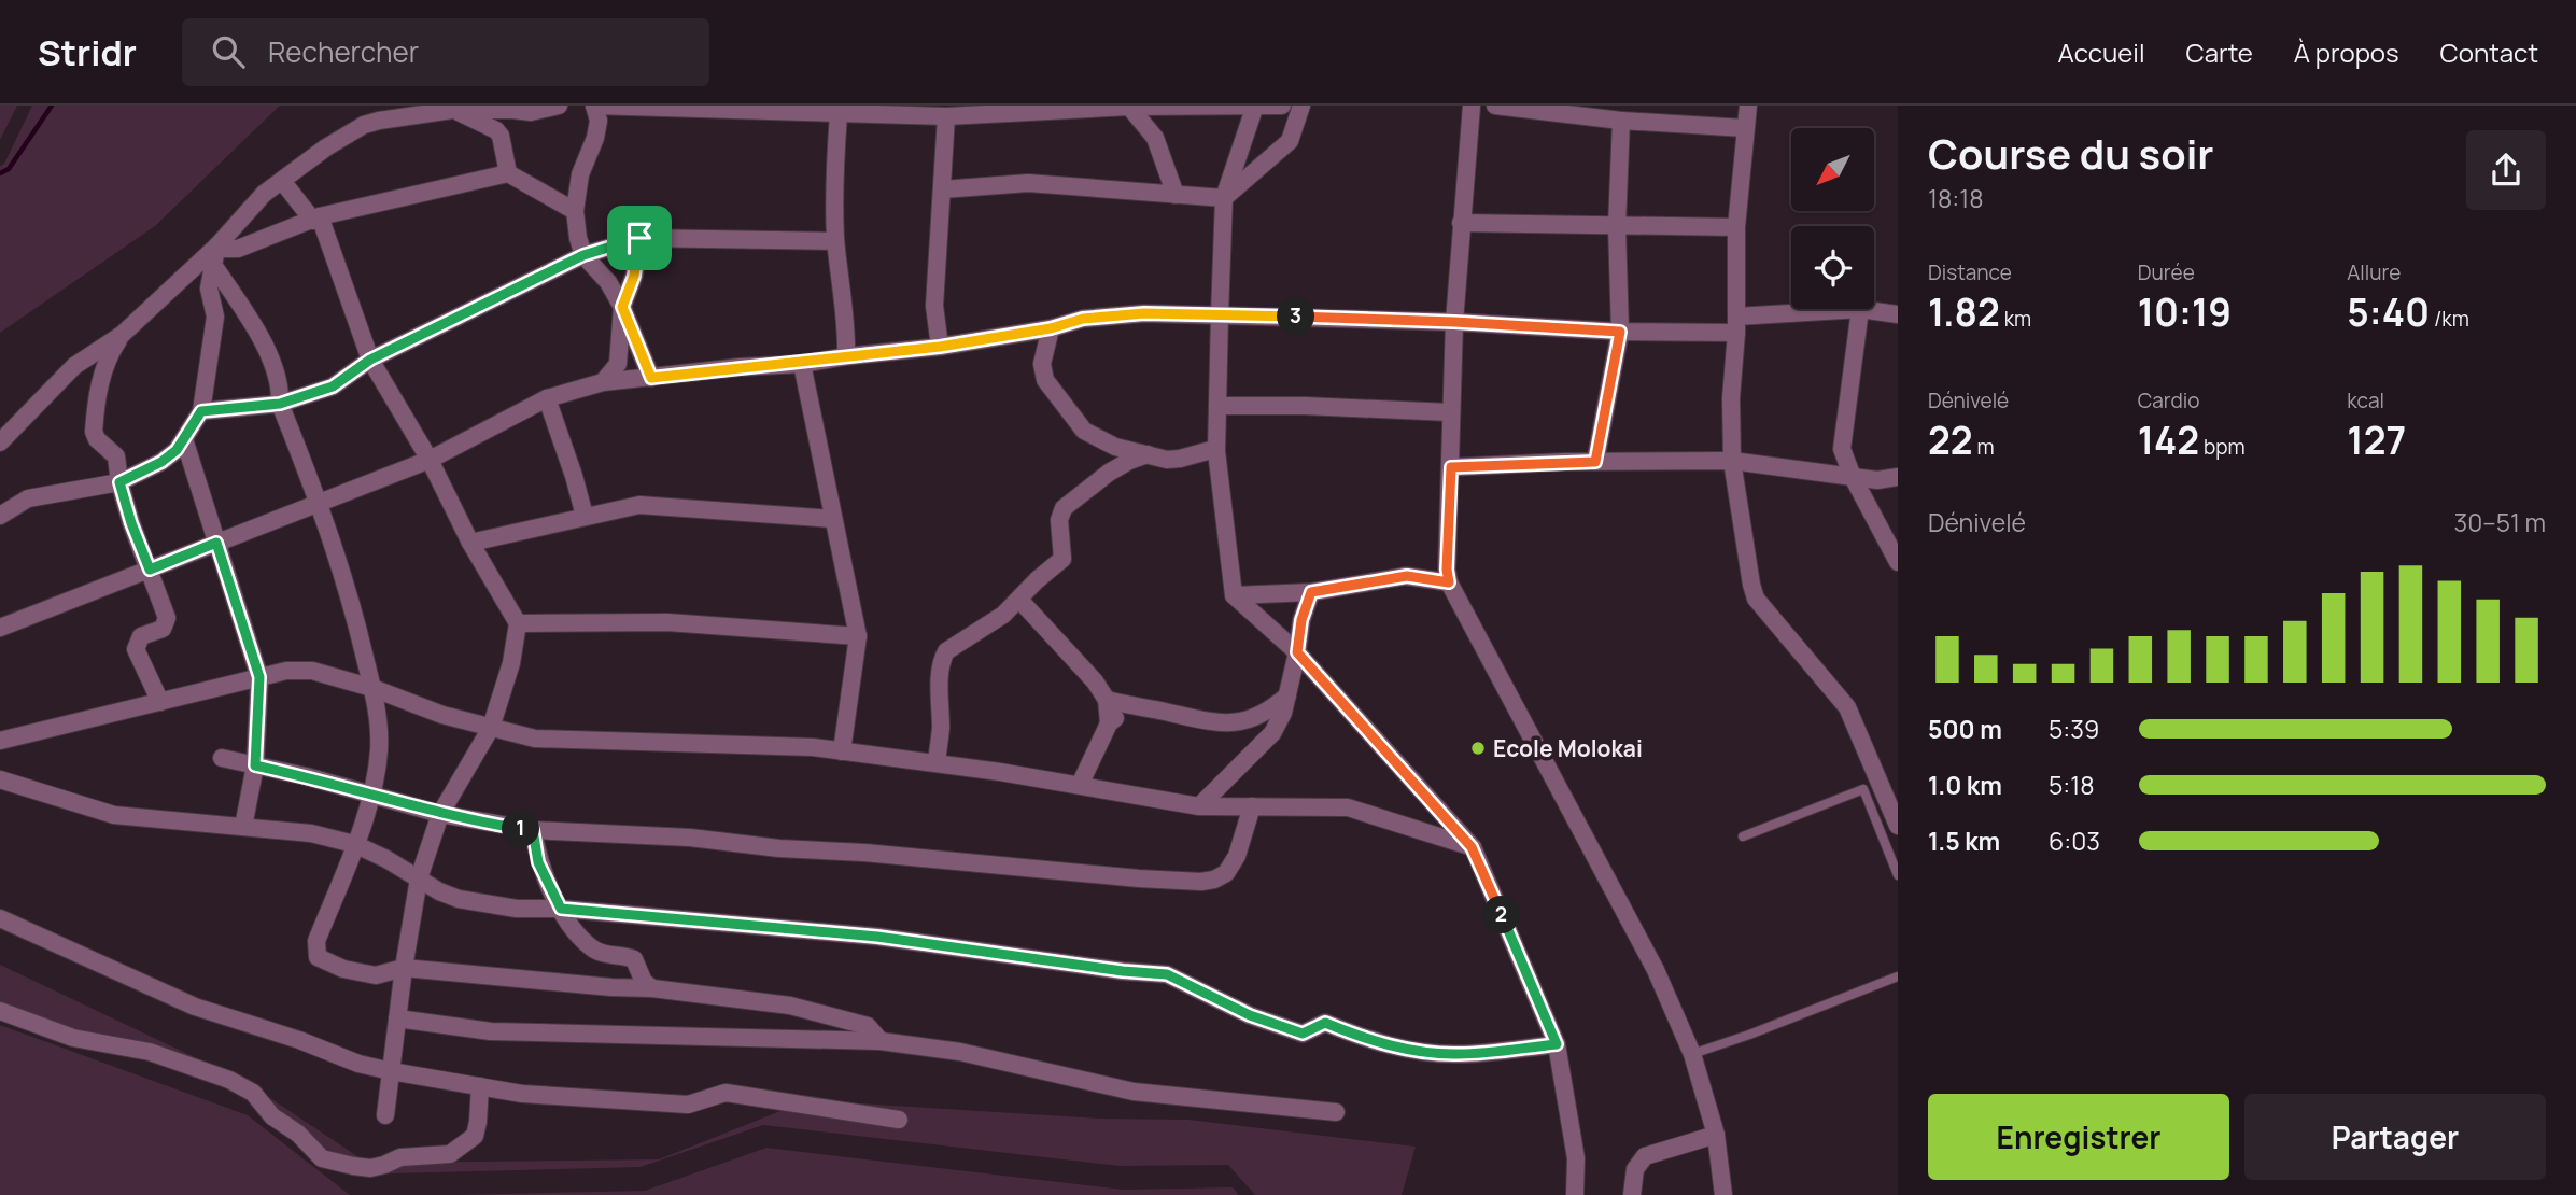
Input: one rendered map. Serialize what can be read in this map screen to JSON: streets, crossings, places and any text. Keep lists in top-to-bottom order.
{
  "places": ["Ecole Molokai"],
  "north": "bottom left",
  "page": {
    "header": "Stridr",
    "search": "Rechercher",
    "nav": [
      "Accueil",
      "Carte",
      "À propos",
      "Contact"
    ],
    "heading": ["Course du soir", "18:18"],
    "stats": [
      ["Distance", "1.82 km"],
      ["Durée", "10:19"],
      ["Allure", "5:40 /km"],
      ["Dénivelé", "22 m"],
      ["Cardio", "142 bpm"],
      ["kcal", "127"]
    ],
    "pins": ["3", "1", "2"],
    "chart": ["Dénivelé", "30–51 m"],
    "list": [
      {
        "name": "500 m",
        "note": "5:39"
      },
      {
        "name": "1.0 km",
        "note": "5:18"
      },
      {
        "name": "1.5 km",
        "note": "6:03"
      }
    ],
    "buttons": ["Enregistrer", "Partager"]
  }
}
